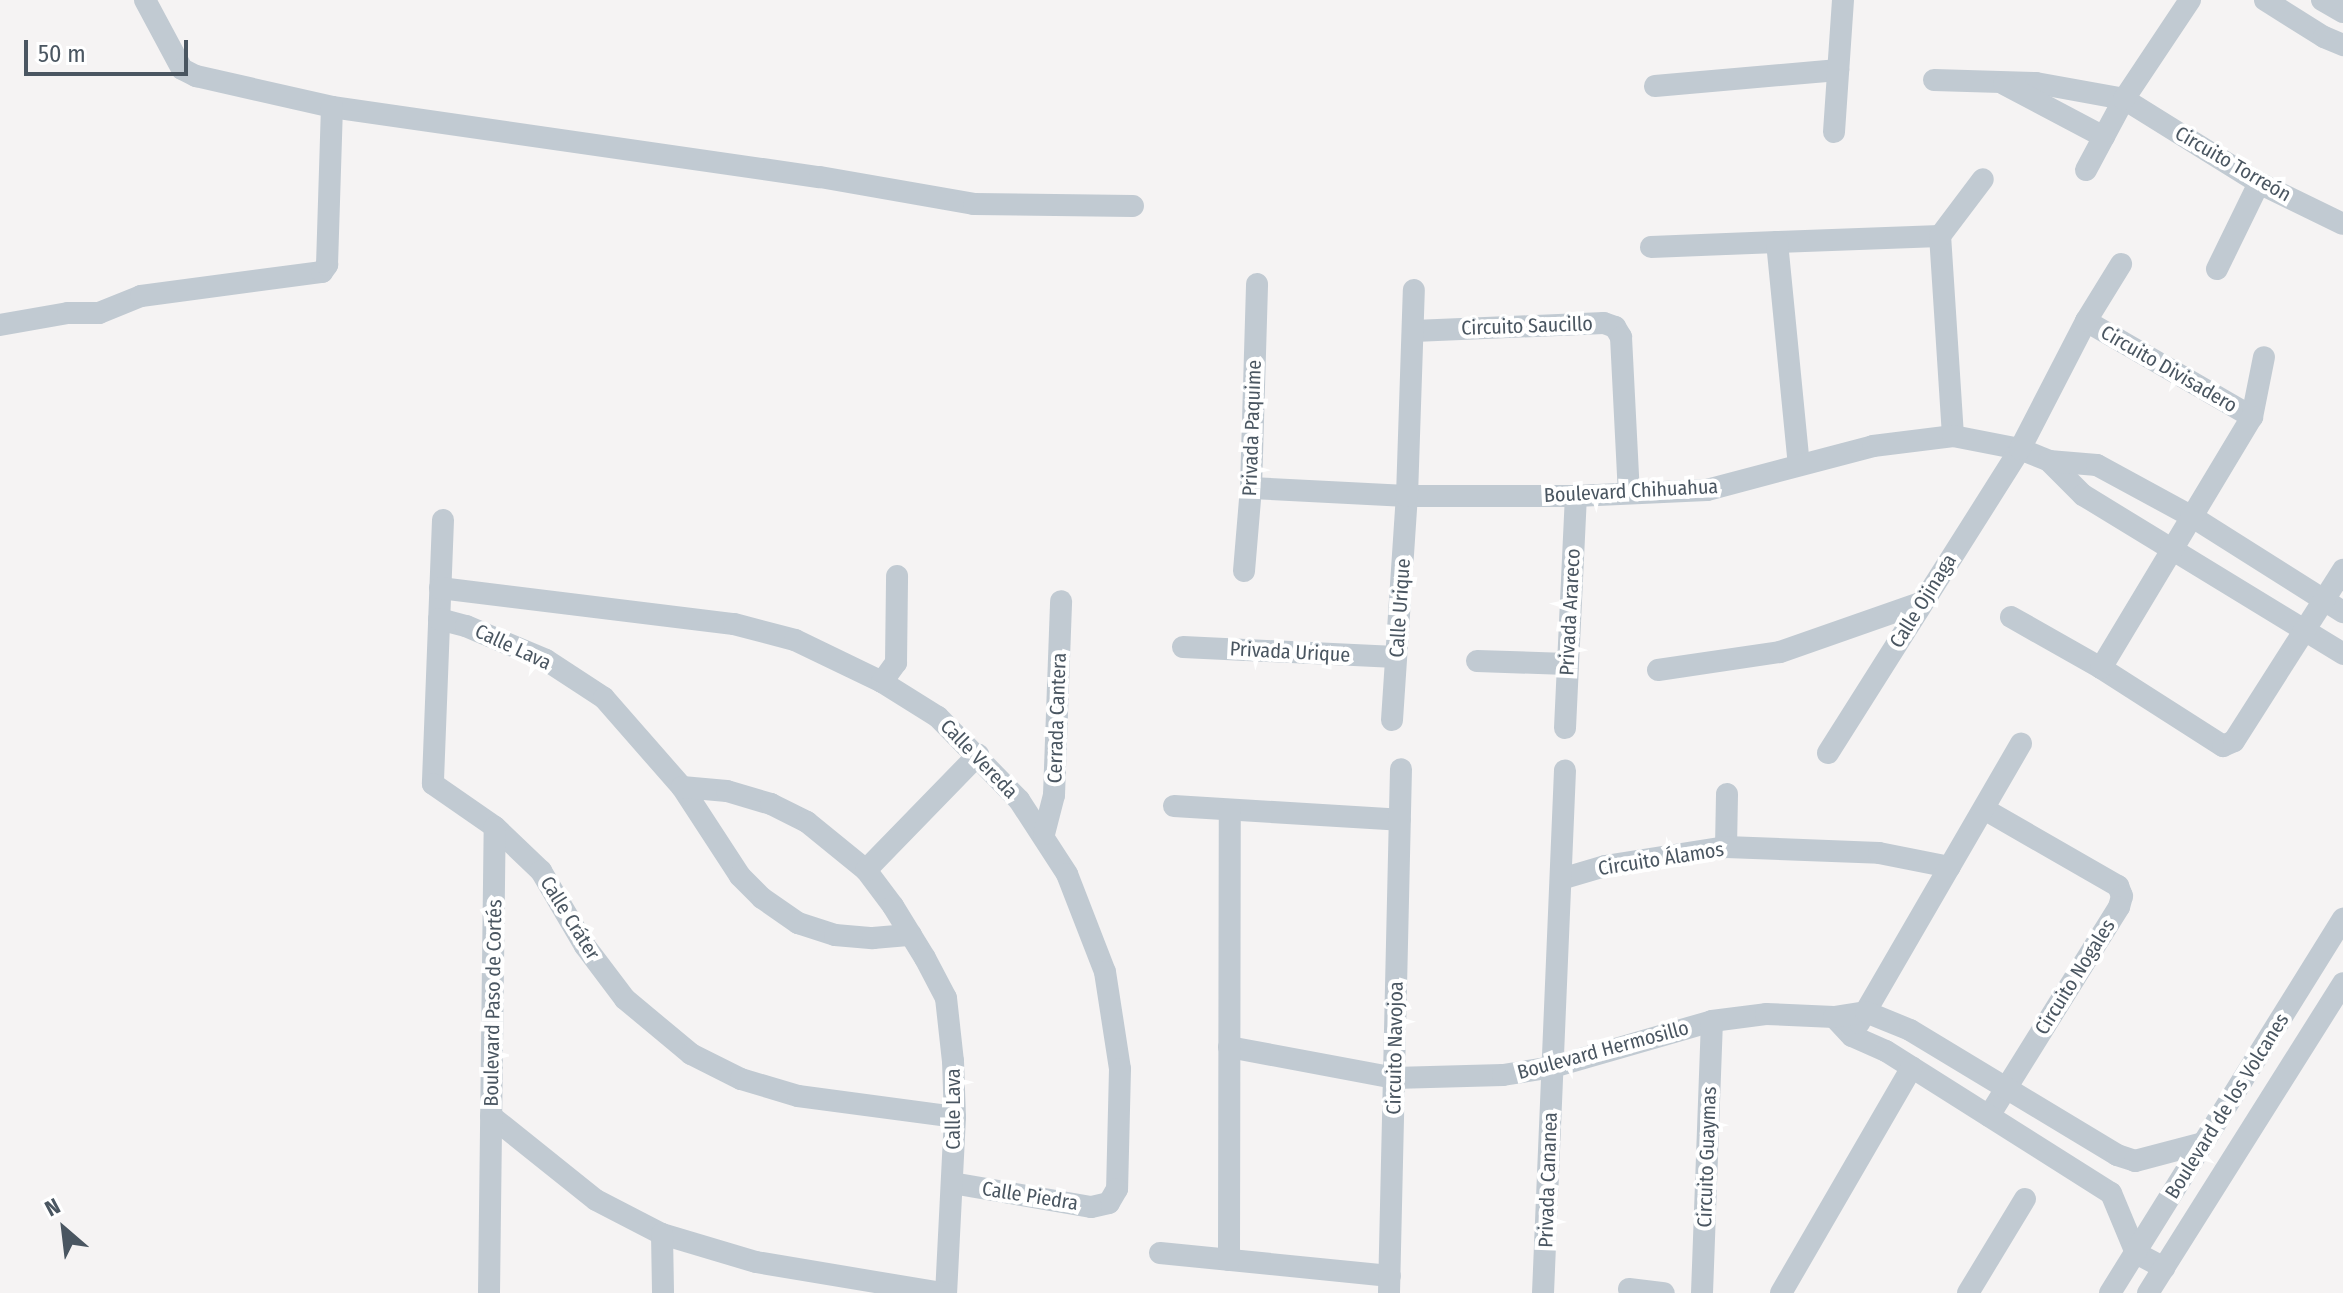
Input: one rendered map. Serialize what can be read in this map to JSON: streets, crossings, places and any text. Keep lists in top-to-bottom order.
{
  "streets": {
    "street": [
      "Circuito Torreón",
      "Circuito Saucillo",
      "Circuito Divisadero",
      "Privada Paquime",
      "Boulevard Chihuahua",
      "Calle Ojinaga",
      "Calle Urique",
      "Privada Arareco",
      "Calle Lava",
      "Privada Urique",
      "Cerrada Cantera",
      "Calle Vereda",
      "Circuito Álamos",
      "Calle Cráter",
      "Circuito Nogales",
      "Boulevard Paso de Cortés",
      "Circuito Navojoa",
      "Boulevard Hermosillo",
      "Boulevard de los Volcanes",
      "Circuito Guaymas",
      "Privada Cananea",
      "Calle Piedra"
    ]
  },
  "crossings": [
    ["Circuito Saucillo", "Boulevard Chihuahua"],
    ["Circuito Divisadero", "Boulevard Chihuahua"],
    ["Circuito Divisadero", "Calle Ojinaga"],
    ["Privada Paquime", "Boulevard Chihuahua"],
    ["Boulevard Chihuahua", "Calle Ojinaga"],
    ["Boulevard Chihuahua", "Calle Urique"],
    ["Boulevard Chihuahua", "Privada Arareco"],
    ["Calle Urique", "Privada Urique"],
    ["Calle Lava", "Calle Cráter"],
    ["Calle Lava", "Boulevard Paso de Cortés"],
    ["Calle Lava", "Calle Piedra"],
    ["Cerrada Cantera", "Calle Vereda"],
    ["Calle Vereda", "Calle Cráter"],
    ["Calle Vereda", "Calle Piedra"],
    ["Calle Cráter", "Boulevard Paso de Cortés"],
    ["Circuito Navojoa", "Boulevard Hermosillo"],
    ["Boulevard Hermosillo", "Circuito Guaymas"],
    ["Boulevard Hermosillo", "Privada Cananea"]
  ],
  "scale_bar": "50 m",
  "north": "top left"
}
